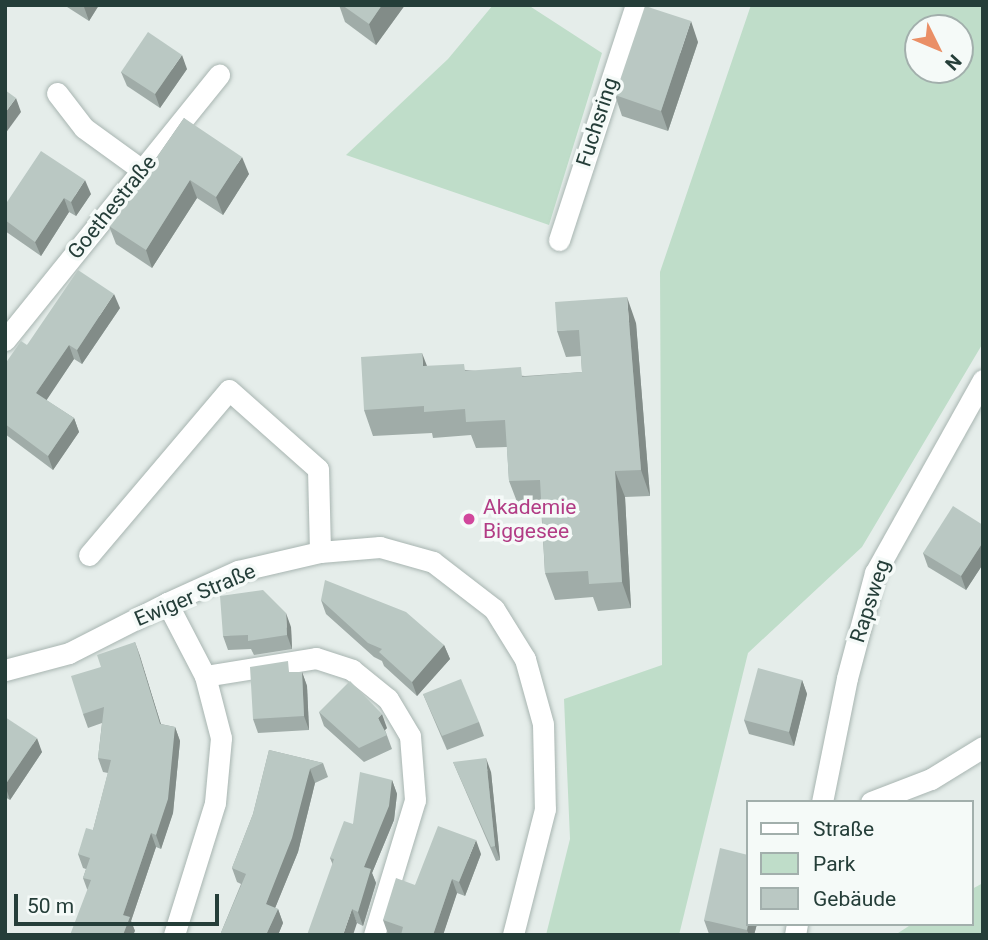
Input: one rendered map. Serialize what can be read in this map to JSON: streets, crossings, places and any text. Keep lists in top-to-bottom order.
{
  "streets": {
    "street": [
      "Fuchsring",
      "Goethestraße",
      "Ewiger Straße",
      "Rapsweg"
    ]
  },
  "places": ["Akademie Biggesee"],
  "legend": ["Straße", "Park", "Gebäude"],
  "scale_bar": "50 m",
  "north": "bottom right"
}
